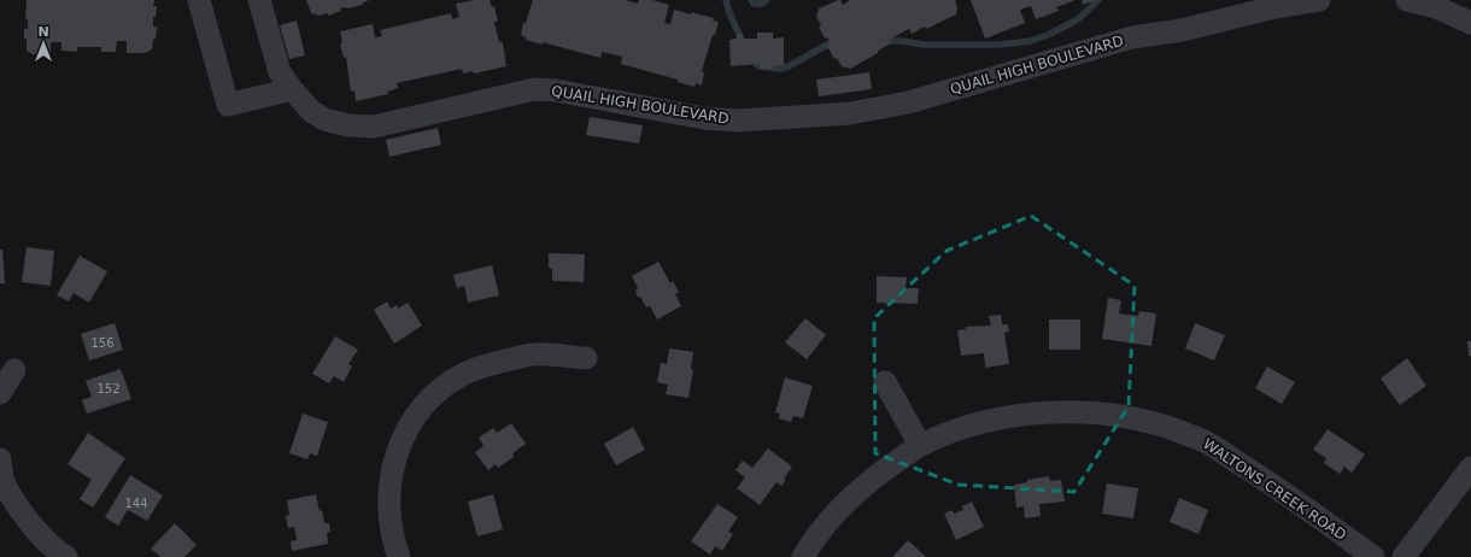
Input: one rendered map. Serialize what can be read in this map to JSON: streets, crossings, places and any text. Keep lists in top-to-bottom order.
{
  "streets": {
    "street": ["QUAIL HIGH BOULEVARD", "WALTONS CREEK ROAD"]
  },
  "house_numbers": ["156", "152", "144"],
  "north": "top"
}
